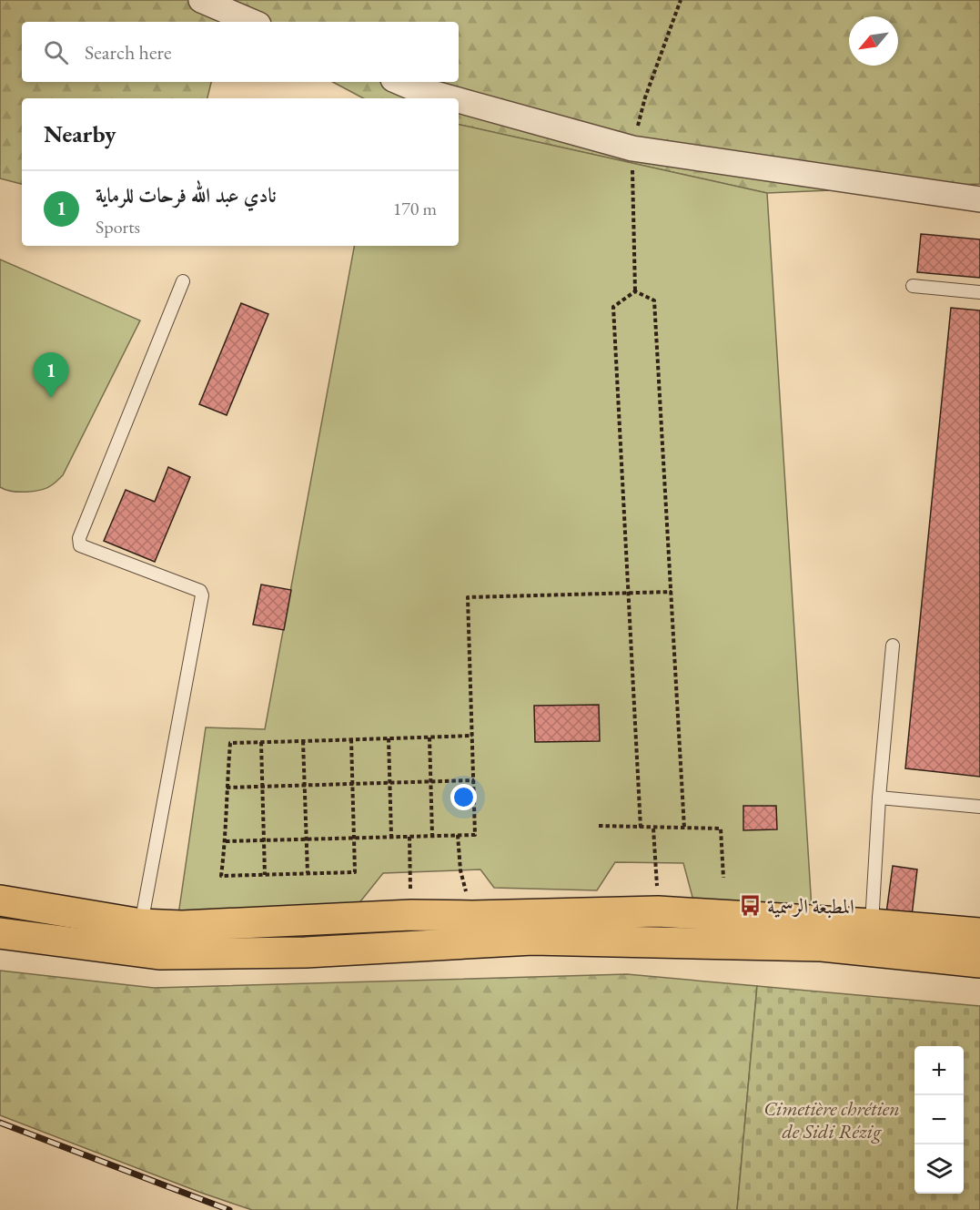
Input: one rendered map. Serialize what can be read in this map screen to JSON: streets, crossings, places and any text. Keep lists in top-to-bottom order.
{
  "parks": ["Cimetière chrétien de Sidi Rézig"],
  "places": {
    "bus stop": ["المطبعة الرسمية"]
  },
  "north": "bottom left",
  "page": {
    "search": "Search here",
    "heading": "Nearby",
    "list": [
      {
        "mark": "1",
        "name": "نادي عبد الله فرحات للرماية",
        "note": "Sports",
        "value": "170 m"
      }
    ],
    "pins": "1",
    "map_buttons": ["+", "−"]
  }
}
